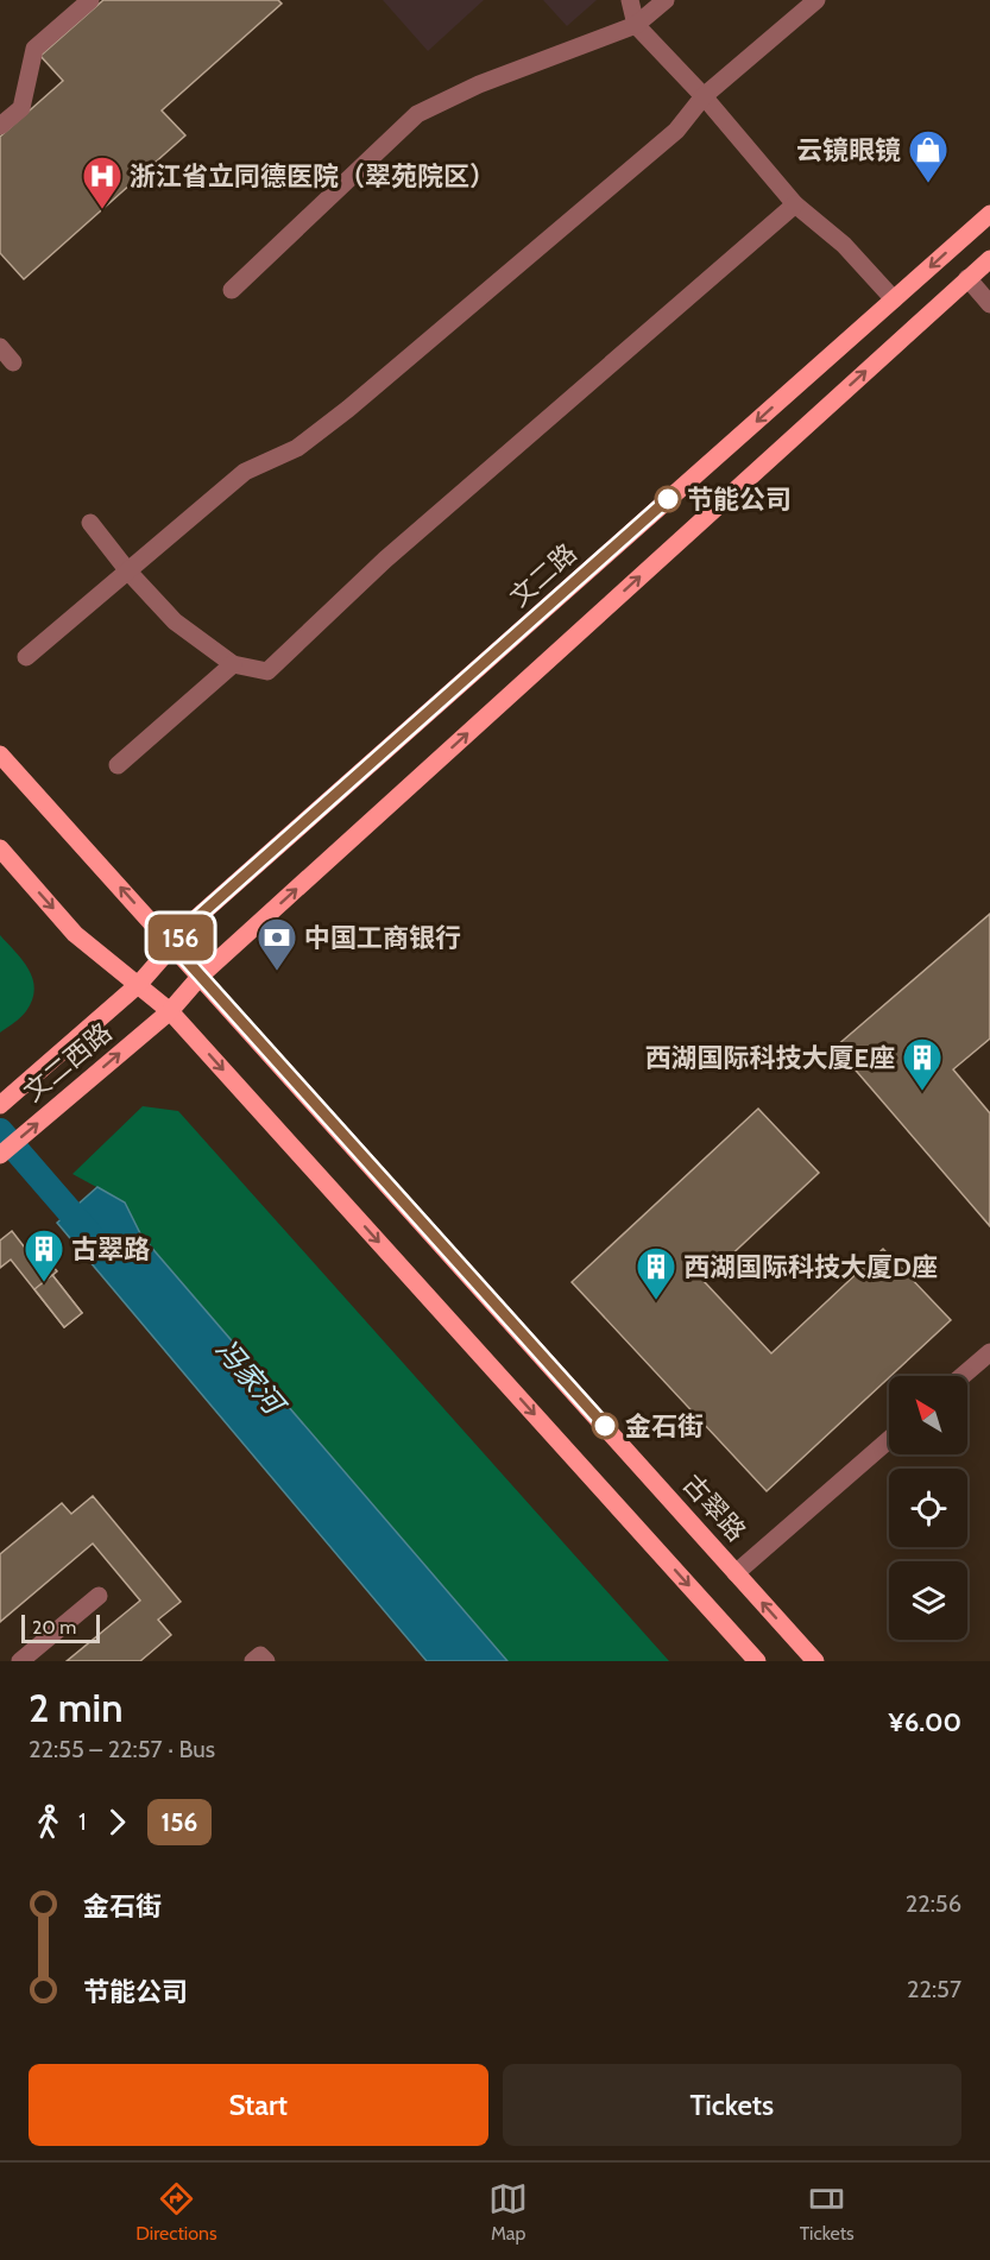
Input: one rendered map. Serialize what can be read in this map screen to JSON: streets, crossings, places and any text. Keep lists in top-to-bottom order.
{
  "streets": {
    "main road": ["文二路", "文二西路", "古翠路"]
  },
  "crossings": [
    ["文二路", "文二西路"],
    ["文二路", "古翠路"]
  ],
  "water": ["冯家河"],
  "places": {
    "shop": ["云镜眼镜"],
    "hospital": ["浙江省立同德医院（翠苑院区）"],
    "other": ["节能公司", "金石街"],
    "bank": ["中国工商银行"],
    "building": ["西湖国际科技大厦E座", "古翠路", "西湖国际科技大厦D座"]
  },
  "lines": ["bus line 156"],
  "scale_bar": "20 m",
  "north": "top left",
  "page": {
    "on_map": "156",
    "scale": "20 m",
    "heading": ["2 min", "22:55 – 22:57 · Bus", "¥6.00"],
    "legs": ["1", "156"],
    "list": [
      {
        "name": "金石街",
        "value": "22:56"
      },
      {
        "name": "节能公司",
        "value": "22:57"
      }
    ],
    "buttons": ["Start", "Tickets"],
    "tabs": ["Directions", "Map", "Tickets"]
  }
}
